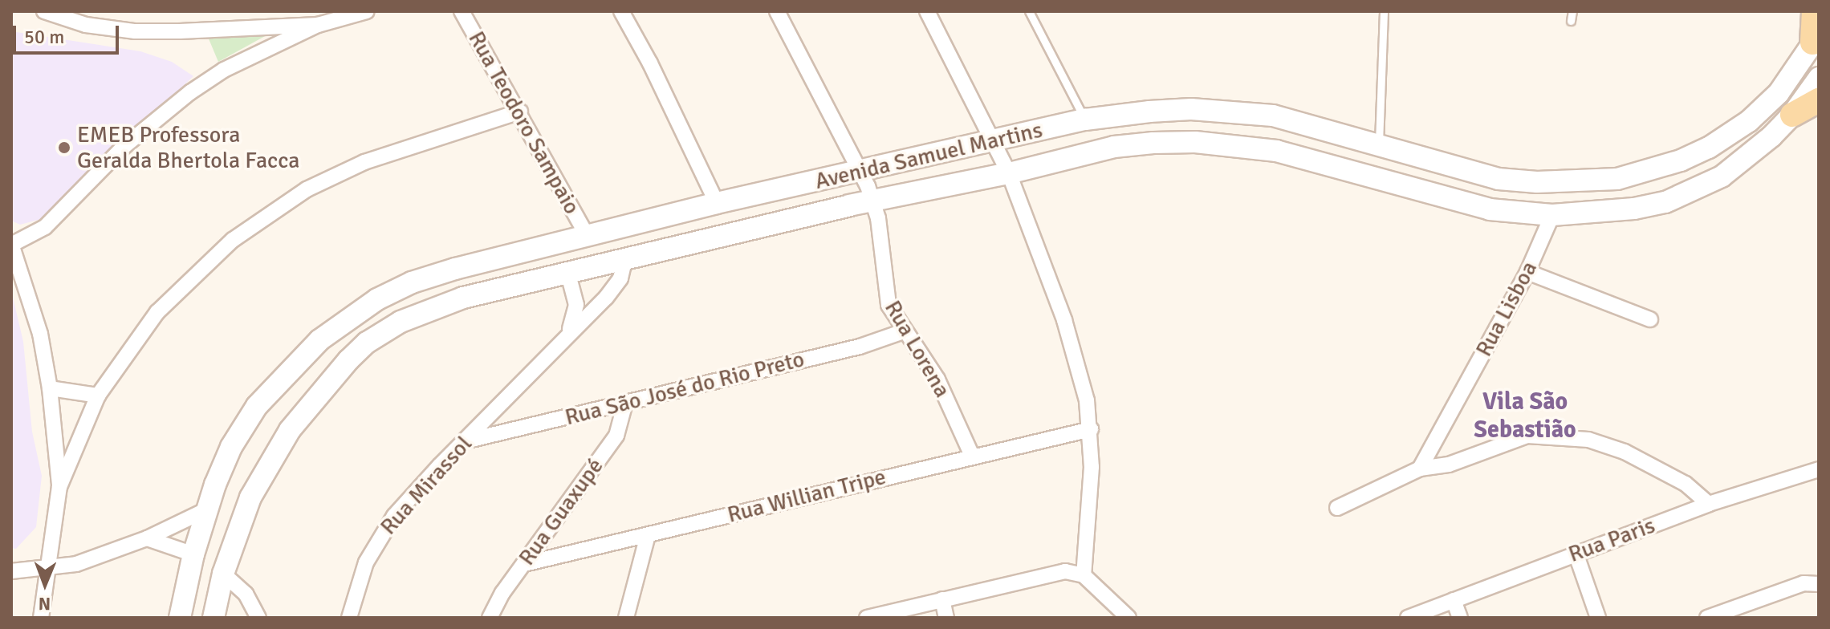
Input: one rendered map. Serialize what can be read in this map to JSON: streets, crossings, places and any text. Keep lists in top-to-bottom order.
{
  "streets": {
    "main road": ["Avenida Samuel Martins"],
    "street": [
      "Rua Teodoro Sampaio",
      "Rua Lisboa",
      "Rua Lorena",
      "Rua São José do Rio Preto",
      "Rua Mirassol",
      "Rua Willian Tripe",
      "Rua Guaxupé",
      "Rua Paris"
    ]
  },
  "crossings": [
    ["Rua Teodoro Sampaio", "Avenida Samuel Martins"],
    ["Avenida Samuel Martins", "Rua Lisboa"],
    ["Avenida Samuel Martins", "Rua Lorena"],
    ["Avenida Samuel Martins", "Rua Mirassol"],
    ["Rua Lorena", "Rua São José do Rio Preto"],
    ["Rua Lorena", "Rua Willian Tripe"],
    ["Rua São José do Rio Preto", "Rua Mirassol"],
    ["Rua São José do Rio Preto", "Rua Guaxupé"],
    ["Rua Willian Tripe", "Rua Guaxupé"]
  ],
  "districts": ["Vila São Sebastião"],
  "places": ["EMEB Professora Geralda Bhertola Facca"],
  "scale_bar": "50 m",
  "north": "bottom"
}
